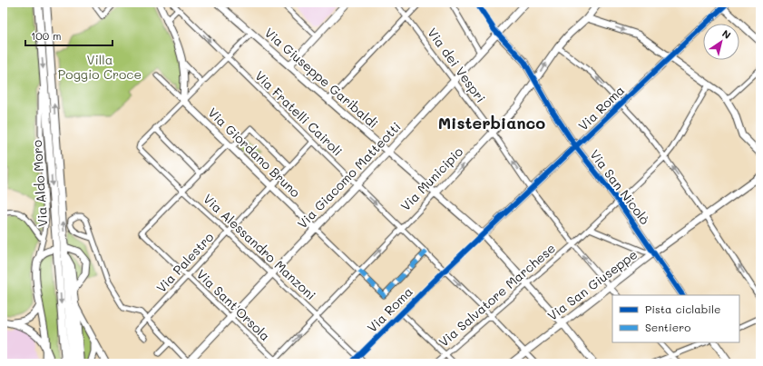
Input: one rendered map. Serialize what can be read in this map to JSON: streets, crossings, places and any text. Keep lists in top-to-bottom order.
{
  "streets": {
    "main road": [
      "Via Giuseppe Garibaldi",
      "Via Roma",
      "Via Giordano Bruno",
      "Via Giacomo Matteotti",
      "Via Municipio",
      "Via Aldo Moro",
      "Via San Nicolò",
      "Via San Giuseppe"
    ],
    "street": [
      "Via dei Vespri",
      "Via Fratelli Cairoli",
      "Via Alessandro Manzoni",
      "Via Palestro",
      "Via Salvatore Marchese",
      "Via Sant'Orsola"
    ]
  },
  "crossings": [
    ["Via dei Vespri", "Via Roma"],
    ["Via dei Vespri", "Via Giacomo Matteotti"],
    ["Via dei Vespri", "Via Municipio"],
    ["Via dei Vespri", "Via San Giuseppe"],
    ["Via dei Vespri", "Via Salvatore Marchese"],
    ["Via Giuseppe Garibaldi", "Via Roma"],
    ["Via Giuseppe Garibaldi", "Via Giacomo Matteotti"],
    ["Via Giuseppe Garibaldi", "Via Municipio"],
    ["Via Giuseppe Garibaldi", "Via Salvatore Marchese"],
    ["Via Roma", "Via Fratelli Cairoli"],
    ["Via Roma", "Via San Nicolò"],
    ["Via Roma", "Via Alessandro Manzoni"],
    ["Via Fratelli Cairoli", "Via Giordano Bruno"],
    ["Via Fratelli Cairoli", "Via Giacomo Matteotti"],
    ["Via Fratelli Cairoli", "Via Municipio"],
    ["Via Fratelli Cairoli", "Via Palestro"],
    ["Via Fratelli Cairoli", "Via San Giuseppe"],
    ["Via Fratelli Cairoli", "Via Salvatore Marchese"],
    ["Via Giordano Bruno", "Via Giacomo Matteotti"],
    ["Via Giordano Bruno", "Via Municipio"],
    ["Via Giordano Bruno", "Via Palestro"],
    ["Via Giacomo Matteotti", "Via San Nicolò"],
    ["Via Giacomo Matteotti", "Via Alessandro Manzoni"],
    ["Via Giacomo Matteotti", "Via Sant'Orsola"],
    ["Via Municipio", "Via San Nicolò"],
    ["Via Municipio", "Via Alessandro Manzoni"],
    ["Via Municipio", "Via Sant'Orsola"],
    ["Via San Nicolò", "Via San Giuseppe"],
    ["Via San Nicolò", "Via Salvatore Marchese"],
    ["Via Alessandro Manzoni", "Via Palestro"],
    ["Via Alessandro Manzoni", "Via Sant'Orsola"],
    ["Via Palestro", "Via Sant'Orsola"]
  ],
  "one_way": ["Via Fratelli Cairoli", "Via Municipio"],
  "districts": ["Misterbianco"],
  "parks": ["Villa Poggio Croce"],
  "legend": ["Pista ciclabile", "Sentiero"],
  "scale_bar": "100 m",
  "north": "top right"
}
